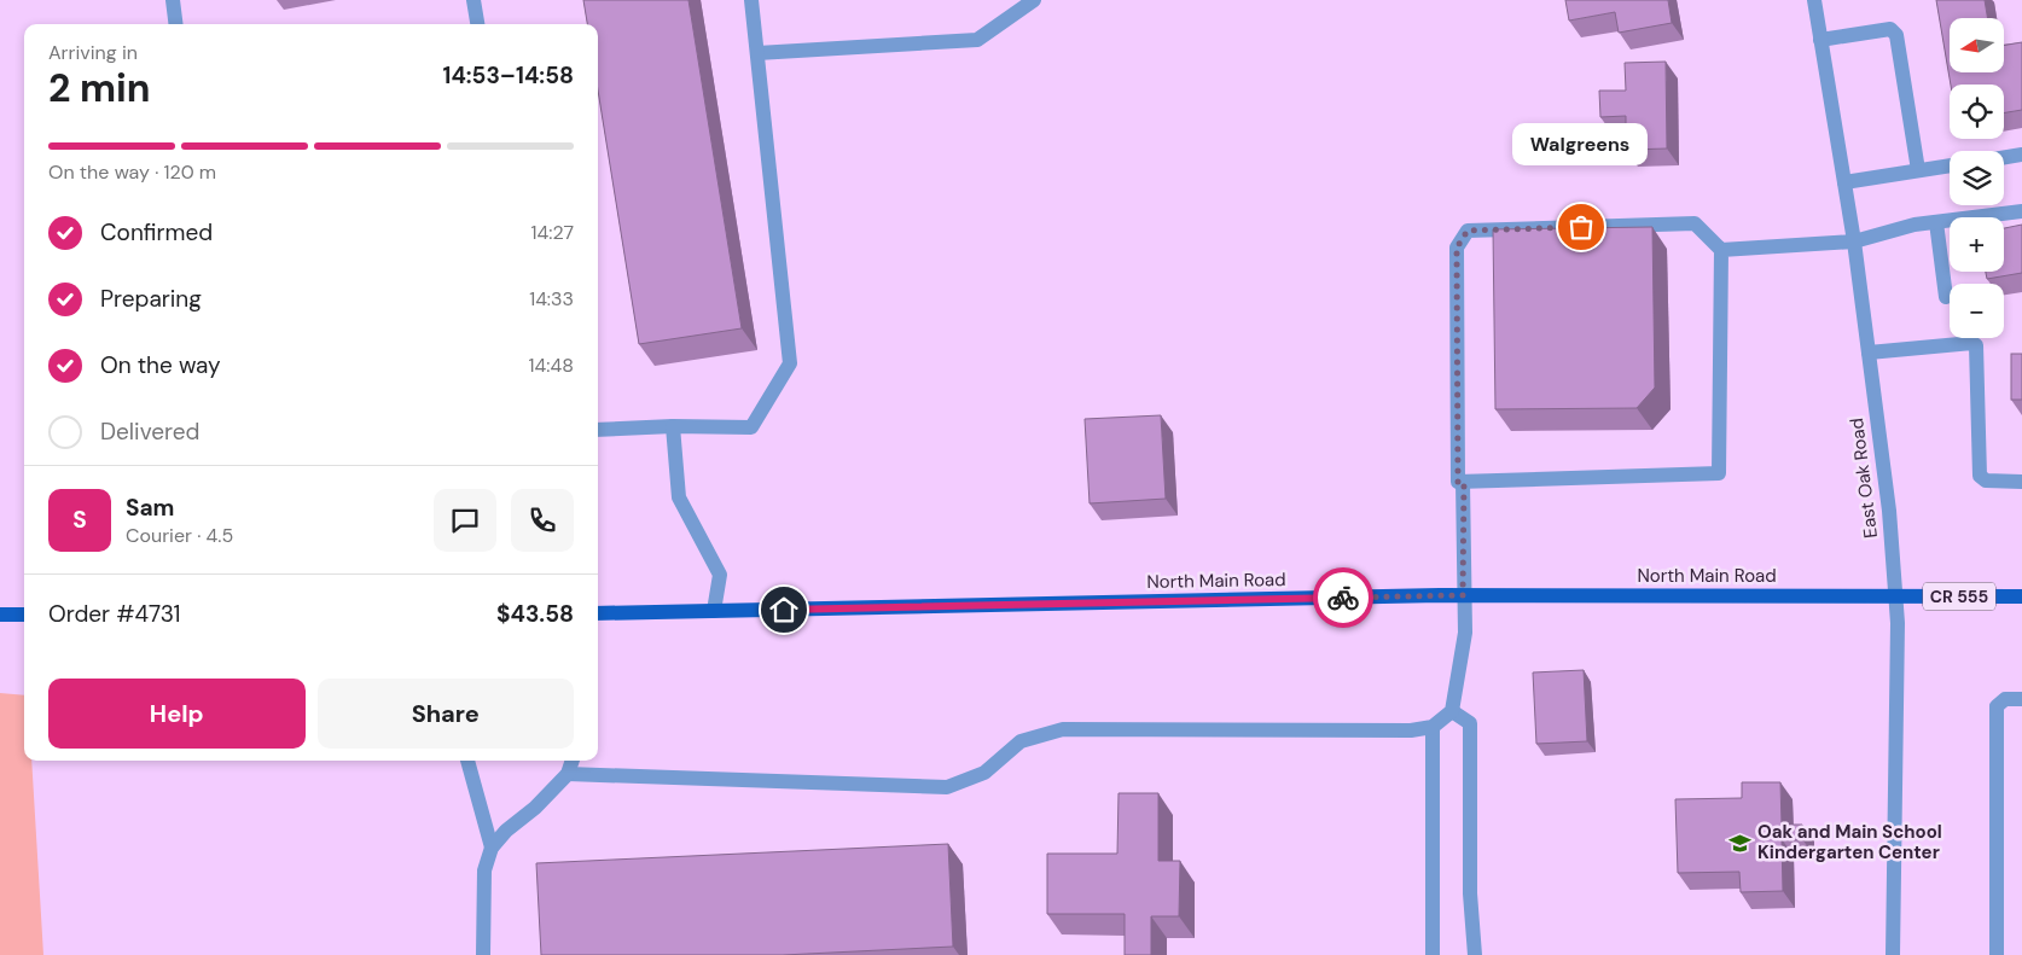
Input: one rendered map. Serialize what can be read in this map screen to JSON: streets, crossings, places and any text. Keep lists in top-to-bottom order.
{
  "streets": {
    "main road": ["North Main Road", "CR 555"],
    "street": ["East Oak Road"]
  },
  "crossings": [
    ["East Oak Road", "North Main Road"]
  ],
  "places": {
    "other": ["Walgreens"],
    "school or university": ["Oak and Main School Kindergarten Center"]
  },
  "north": "left",
  "page": {
    "map_buttons": ["+", "−"],
    "heading": ["2 min", "Arriving in", "14:53–14:58"],
    "panel": [
      "Sam",
      "Courier · 4.5",
      "Order #4731",
      "$43.58"
    ],
    "bubble": "Walgreens",
    "bar": "On the way · 120 m",
    "list": [
      ["Confirmed", "14:27"],
      ["Preparing", "14:33"],
      ["On the way", "14:48"],
      "Delivered"
    ],
    "round": "S",
    "buttons": ["Help", "Share"]
  }
}
